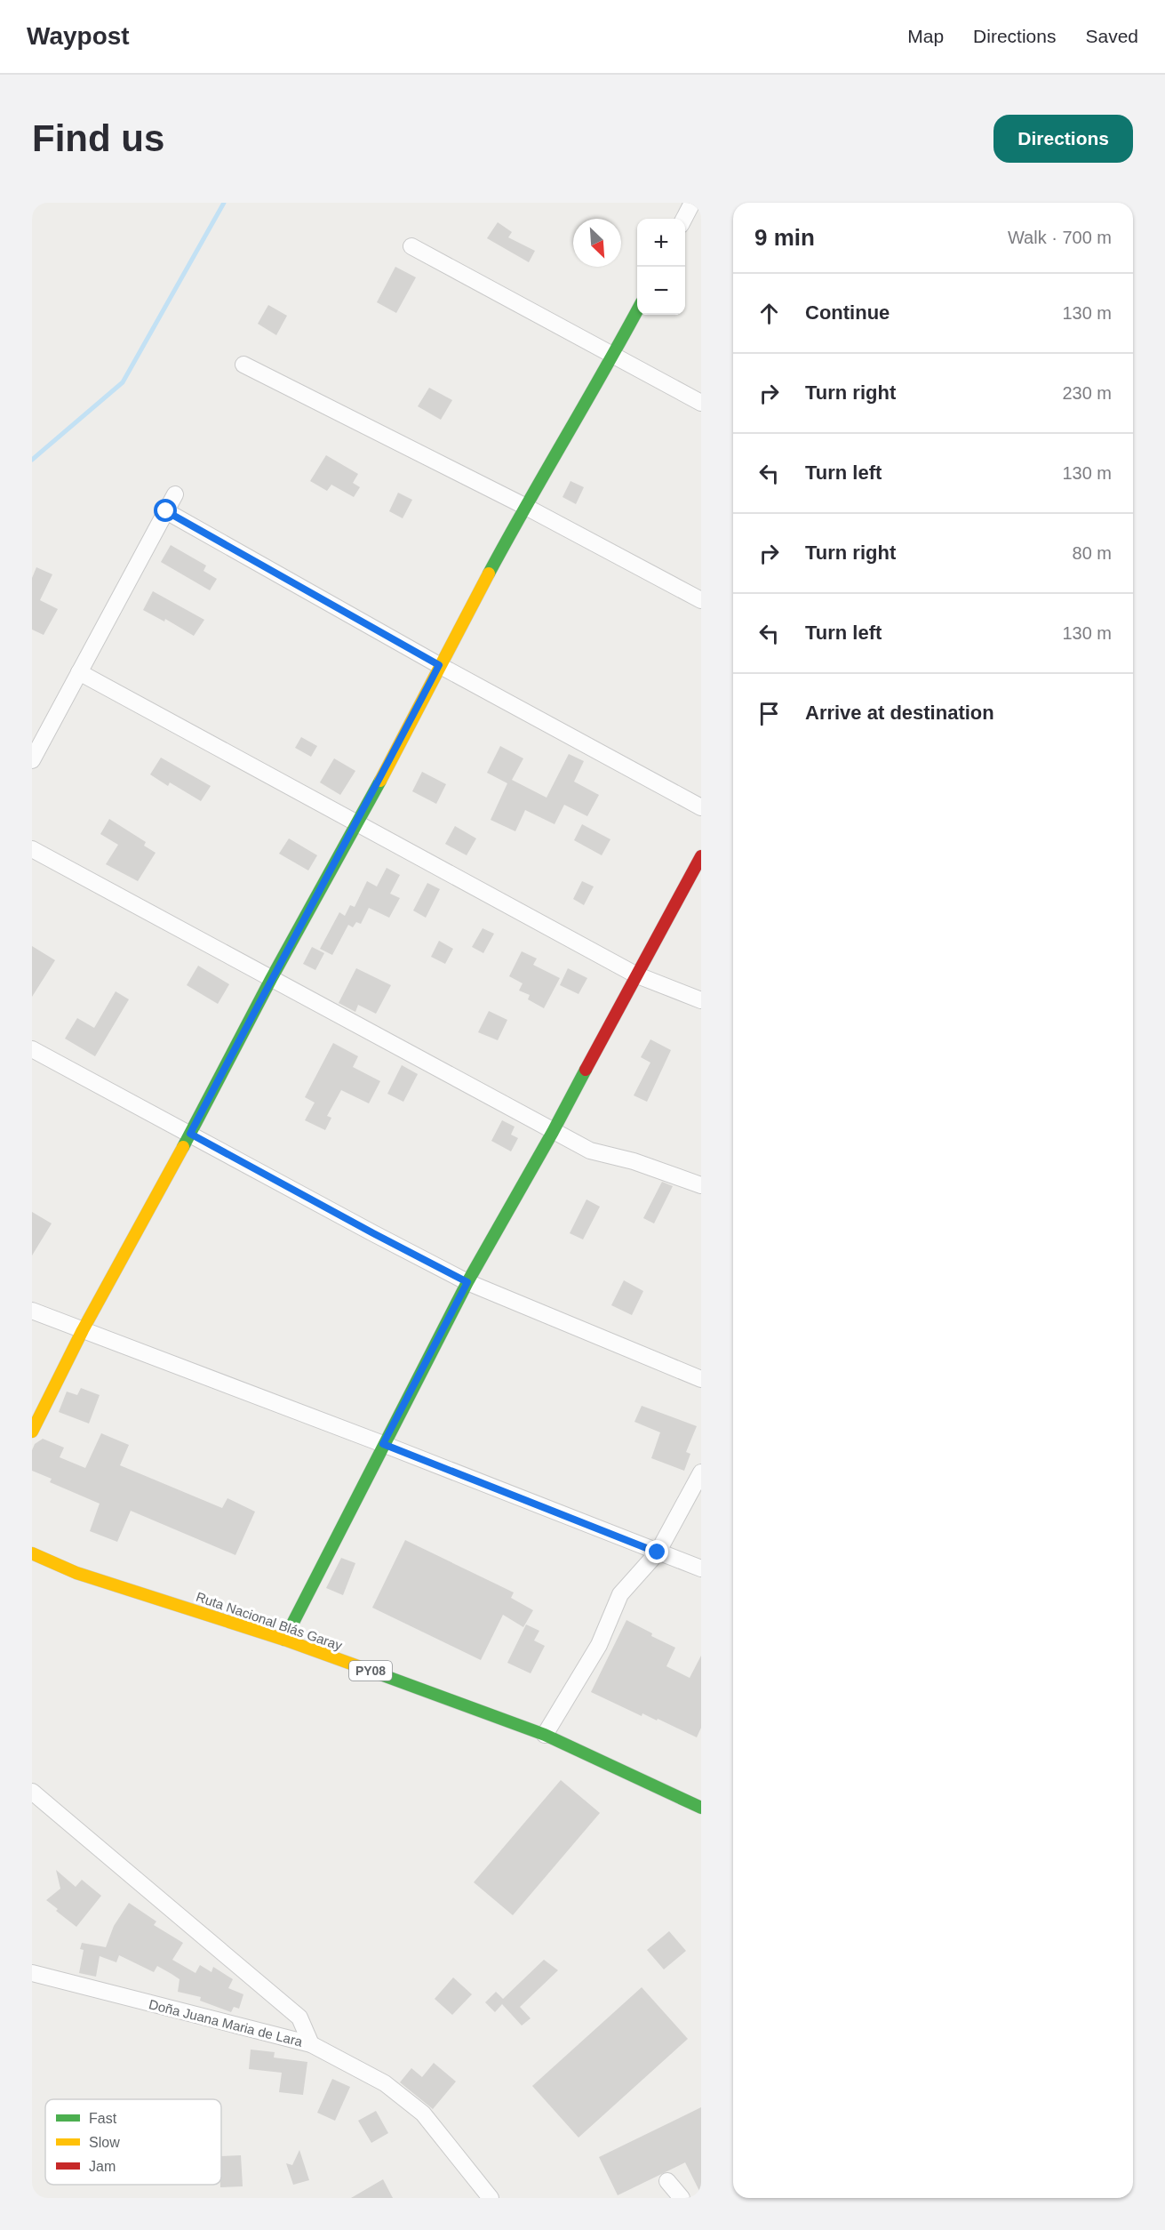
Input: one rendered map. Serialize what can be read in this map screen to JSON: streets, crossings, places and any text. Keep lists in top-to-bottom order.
{
  "streets": {
    "main road": ["Ruta Nacional Blás Garay", "PY08"],
    "street": ["Doña Juana Maria de Lara"]
  },
  "legend": ["Fast", "Slow", "Jam"],
  "north": "bottom right",
  "page": {
    "header": "Waypost",
    "nav": ["Map", "Directions", "Saved"],
    "buttons": "Directions",
    "title": "Find us",
    "heading": ["9 min", "Walk · 700 m"],
    "map_buttons": ["+", "−"],
    "list": [
      ["Continue", "130 m"],
      ["Turn right", "230 m"],
      ["Turn left", "130 m"],
      ["Turn right", "80 m"],
      ["Turn left", "130 m"],
      "Arrive at destination"
    ]
  }
}
